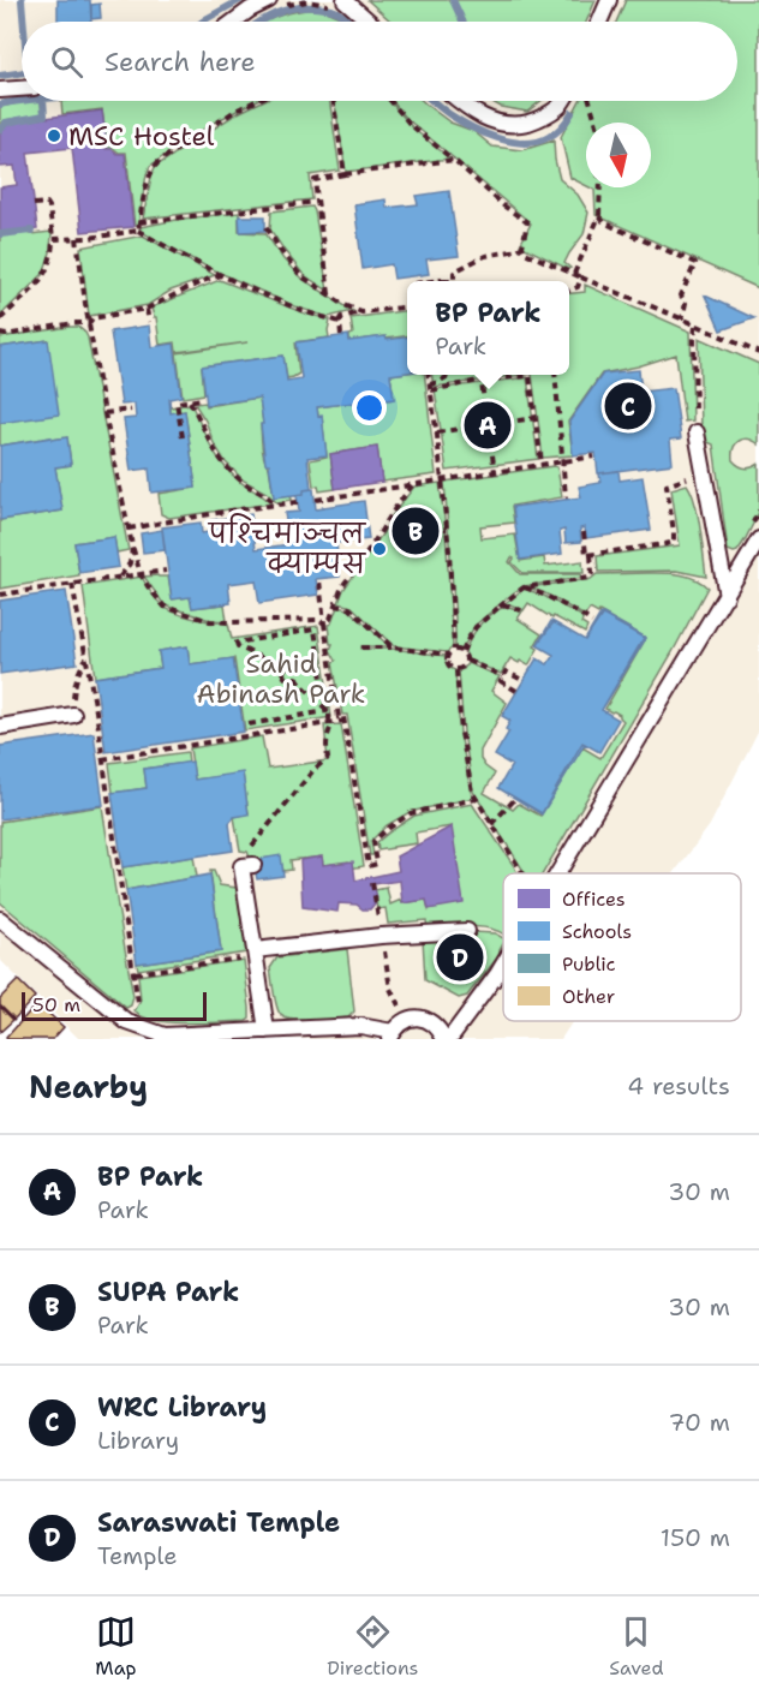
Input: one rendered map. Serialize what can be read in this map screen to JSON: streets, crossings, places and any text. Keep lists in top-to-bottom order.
{
  "parks": ["Sahid Abinash Park"],
  "places": ["MSC Hostel", "पश्‍चिमाञ्‍चल क्याम्पस"],
  "legend": [
    "Offices",
    "Schools",
    "Public",
    "Other"
  ],
  "scale_bar": "50 m",
  "north": "bottom",
  "page": {
    "search": "Search here",
    "popup": ["BP Park", "Park"],
    "pins": [
      "C",
      "A",
      "B",
      "D"
    ],
    "scale": "50 m",
    "heading": ["Nearby", "4 results"],
    "list": [
      {
        "mark": "A",
        "name": "BP Park",
        "note": "Park",
        "value": "30 m"
      },
      {
        "mark": "B",
        "name": "SUPA Park",
        "note": "Park",
        "value": "30 m"
      },
      {
        "mark": "C",
        "name": "WRC Library",
        "note": "Library",
        "value": "70 m"
      },
      {
        "mark": "D",
        "name": "Saraswati Temple",
        "note": "Temple",
        "value": "150 m"
      }
    ],
    "nav": ["Map", "Directions", "Saved"]
  }
}
